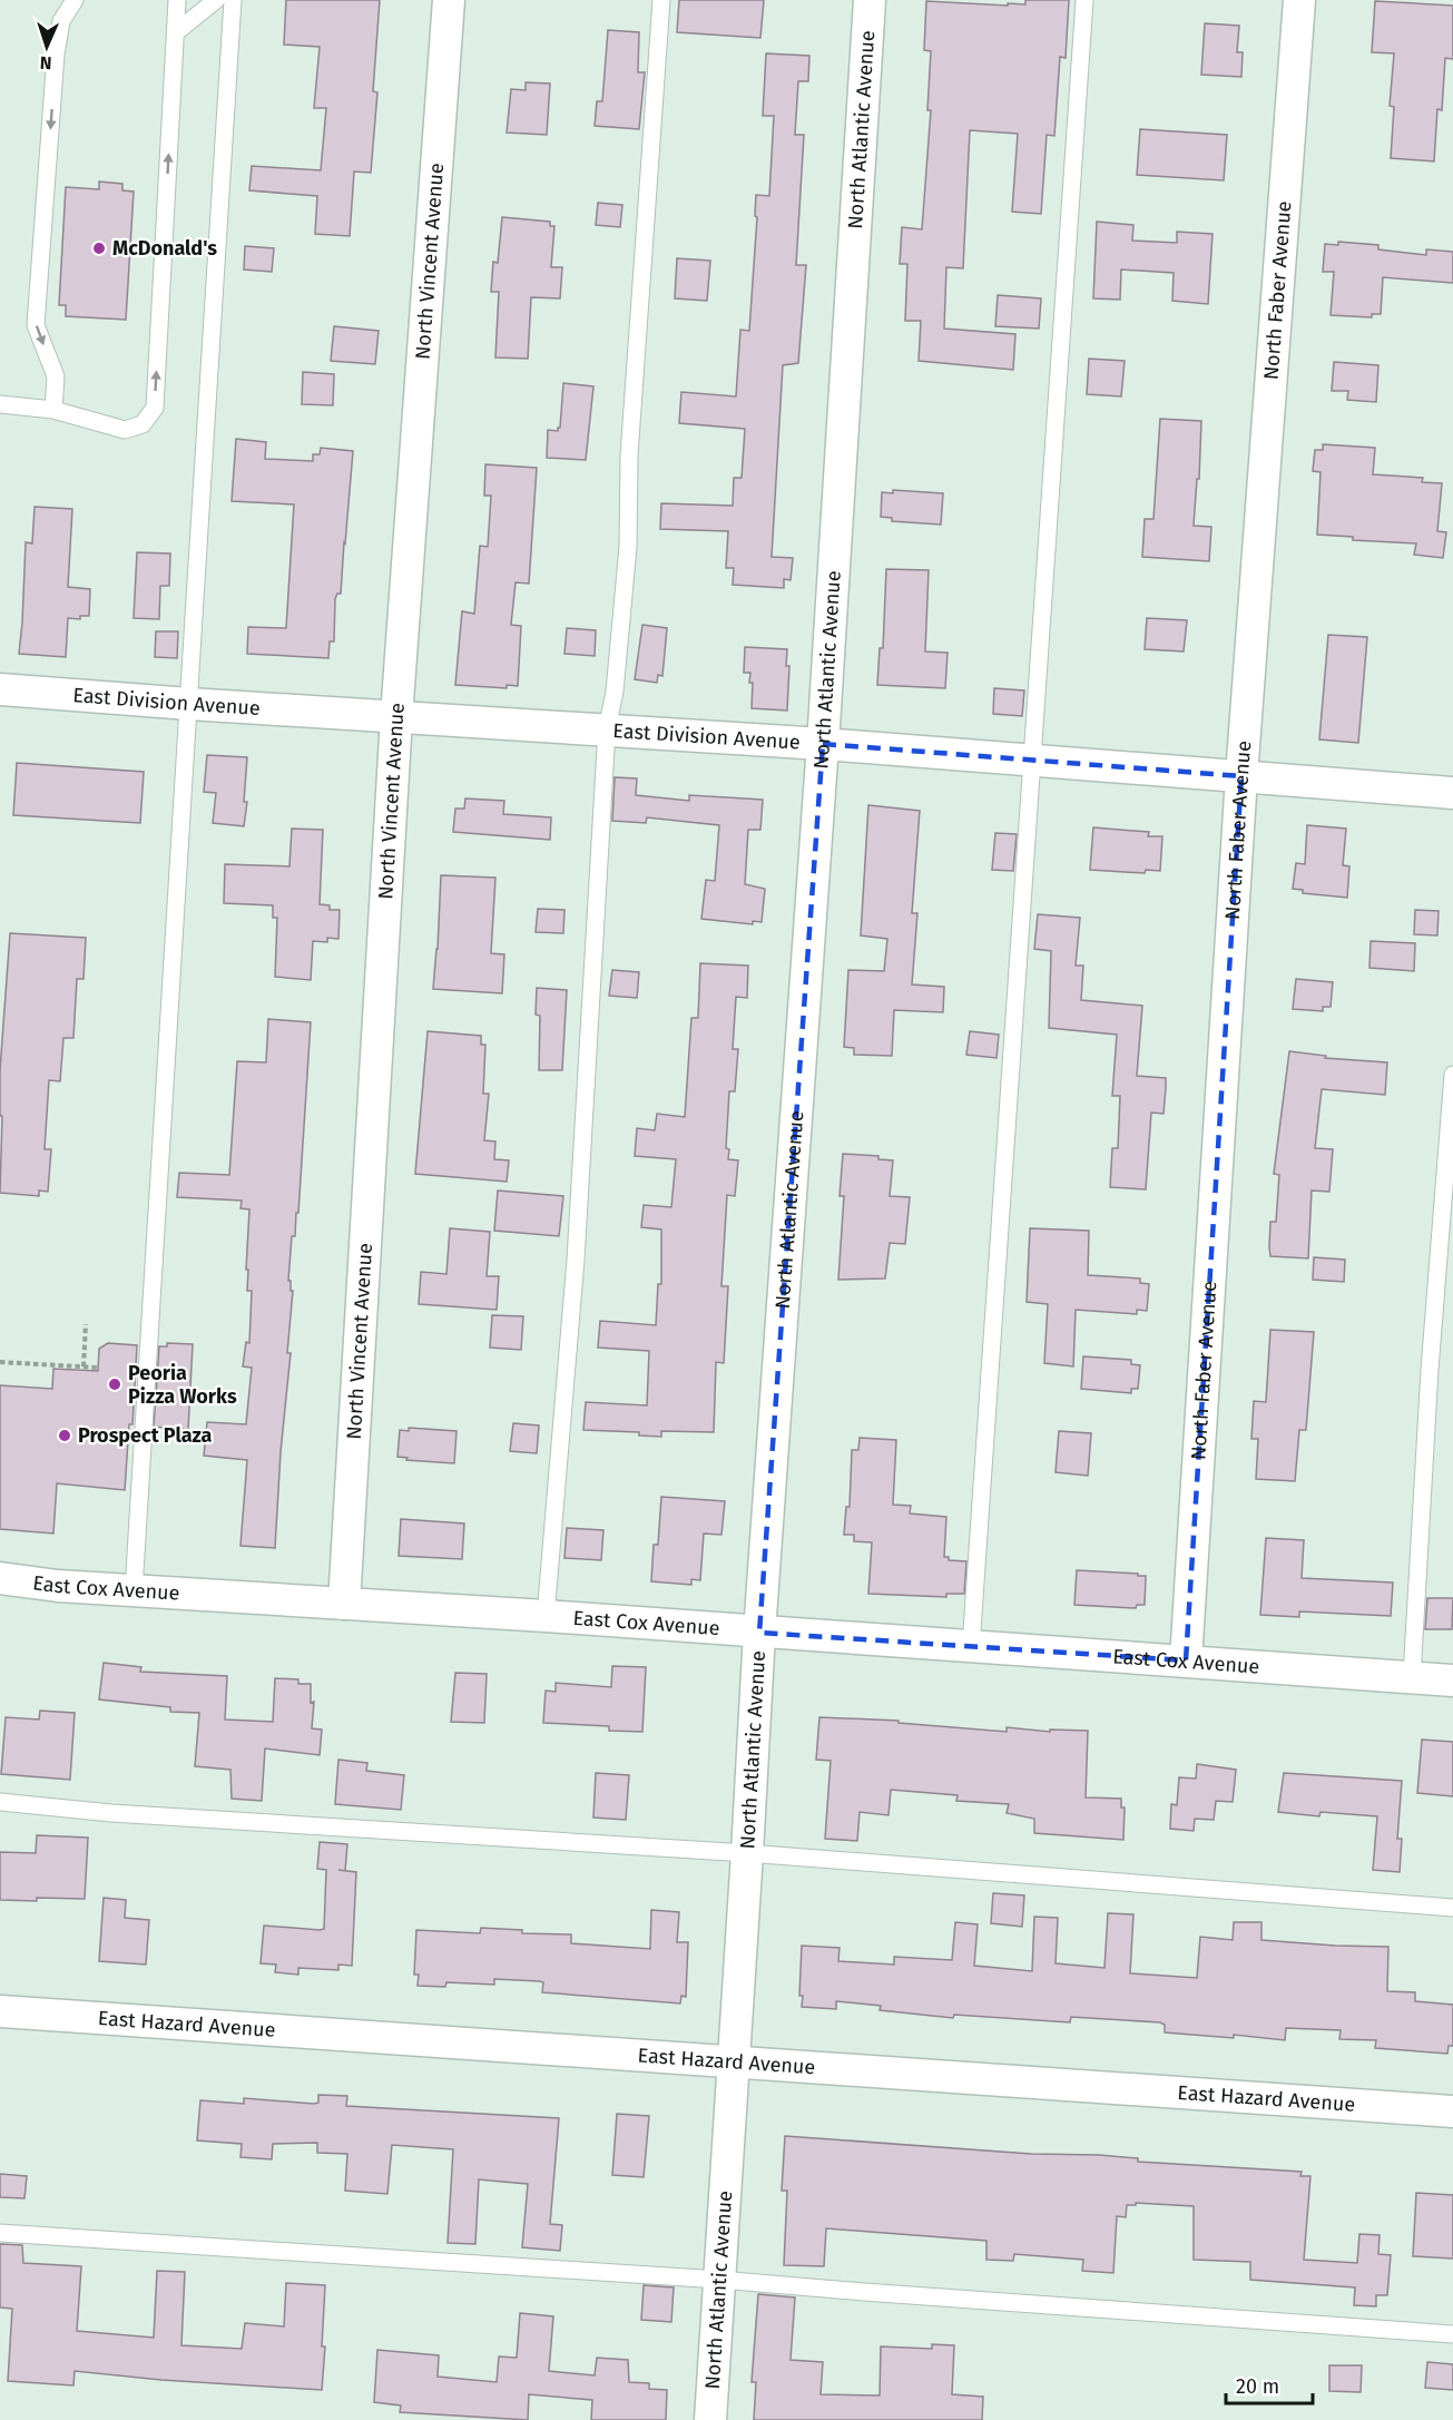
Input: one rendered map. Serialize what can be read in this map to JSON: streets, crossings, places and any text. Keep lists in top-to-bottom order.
{
  "streets": {
    "street": [
      "North Atlantic Avenue",
      "North Vincent Avenue",
      "North Faber Avenue",
      "East Division Avenue",
      "East Cox Avenue",
      "East Hazard Avenue"
    ]
  },
  "crossings": [
    ["North Atlantic Avenue", "East Division Avenue"],
    ["North Atlantic Avenue", "East Cox Avenue"],
    ["North Atlantic Avenue", "East Hazard Avenue"],
    ["North Vincent Avenue", "East Division Avenue"],
    ["North Vincent Avenue", "East Cox Avenue"],
    ["North Faber Avenue", "East Division Avenue"],
    ["North Faber Avenue", "East Cox Avenue"]
  ],
  "places": ["McDonald's", "Peoria Pizza Works", "Prospect Plaza"],
  "scale_bar": "20 m",
  "north": "bottom"
}
